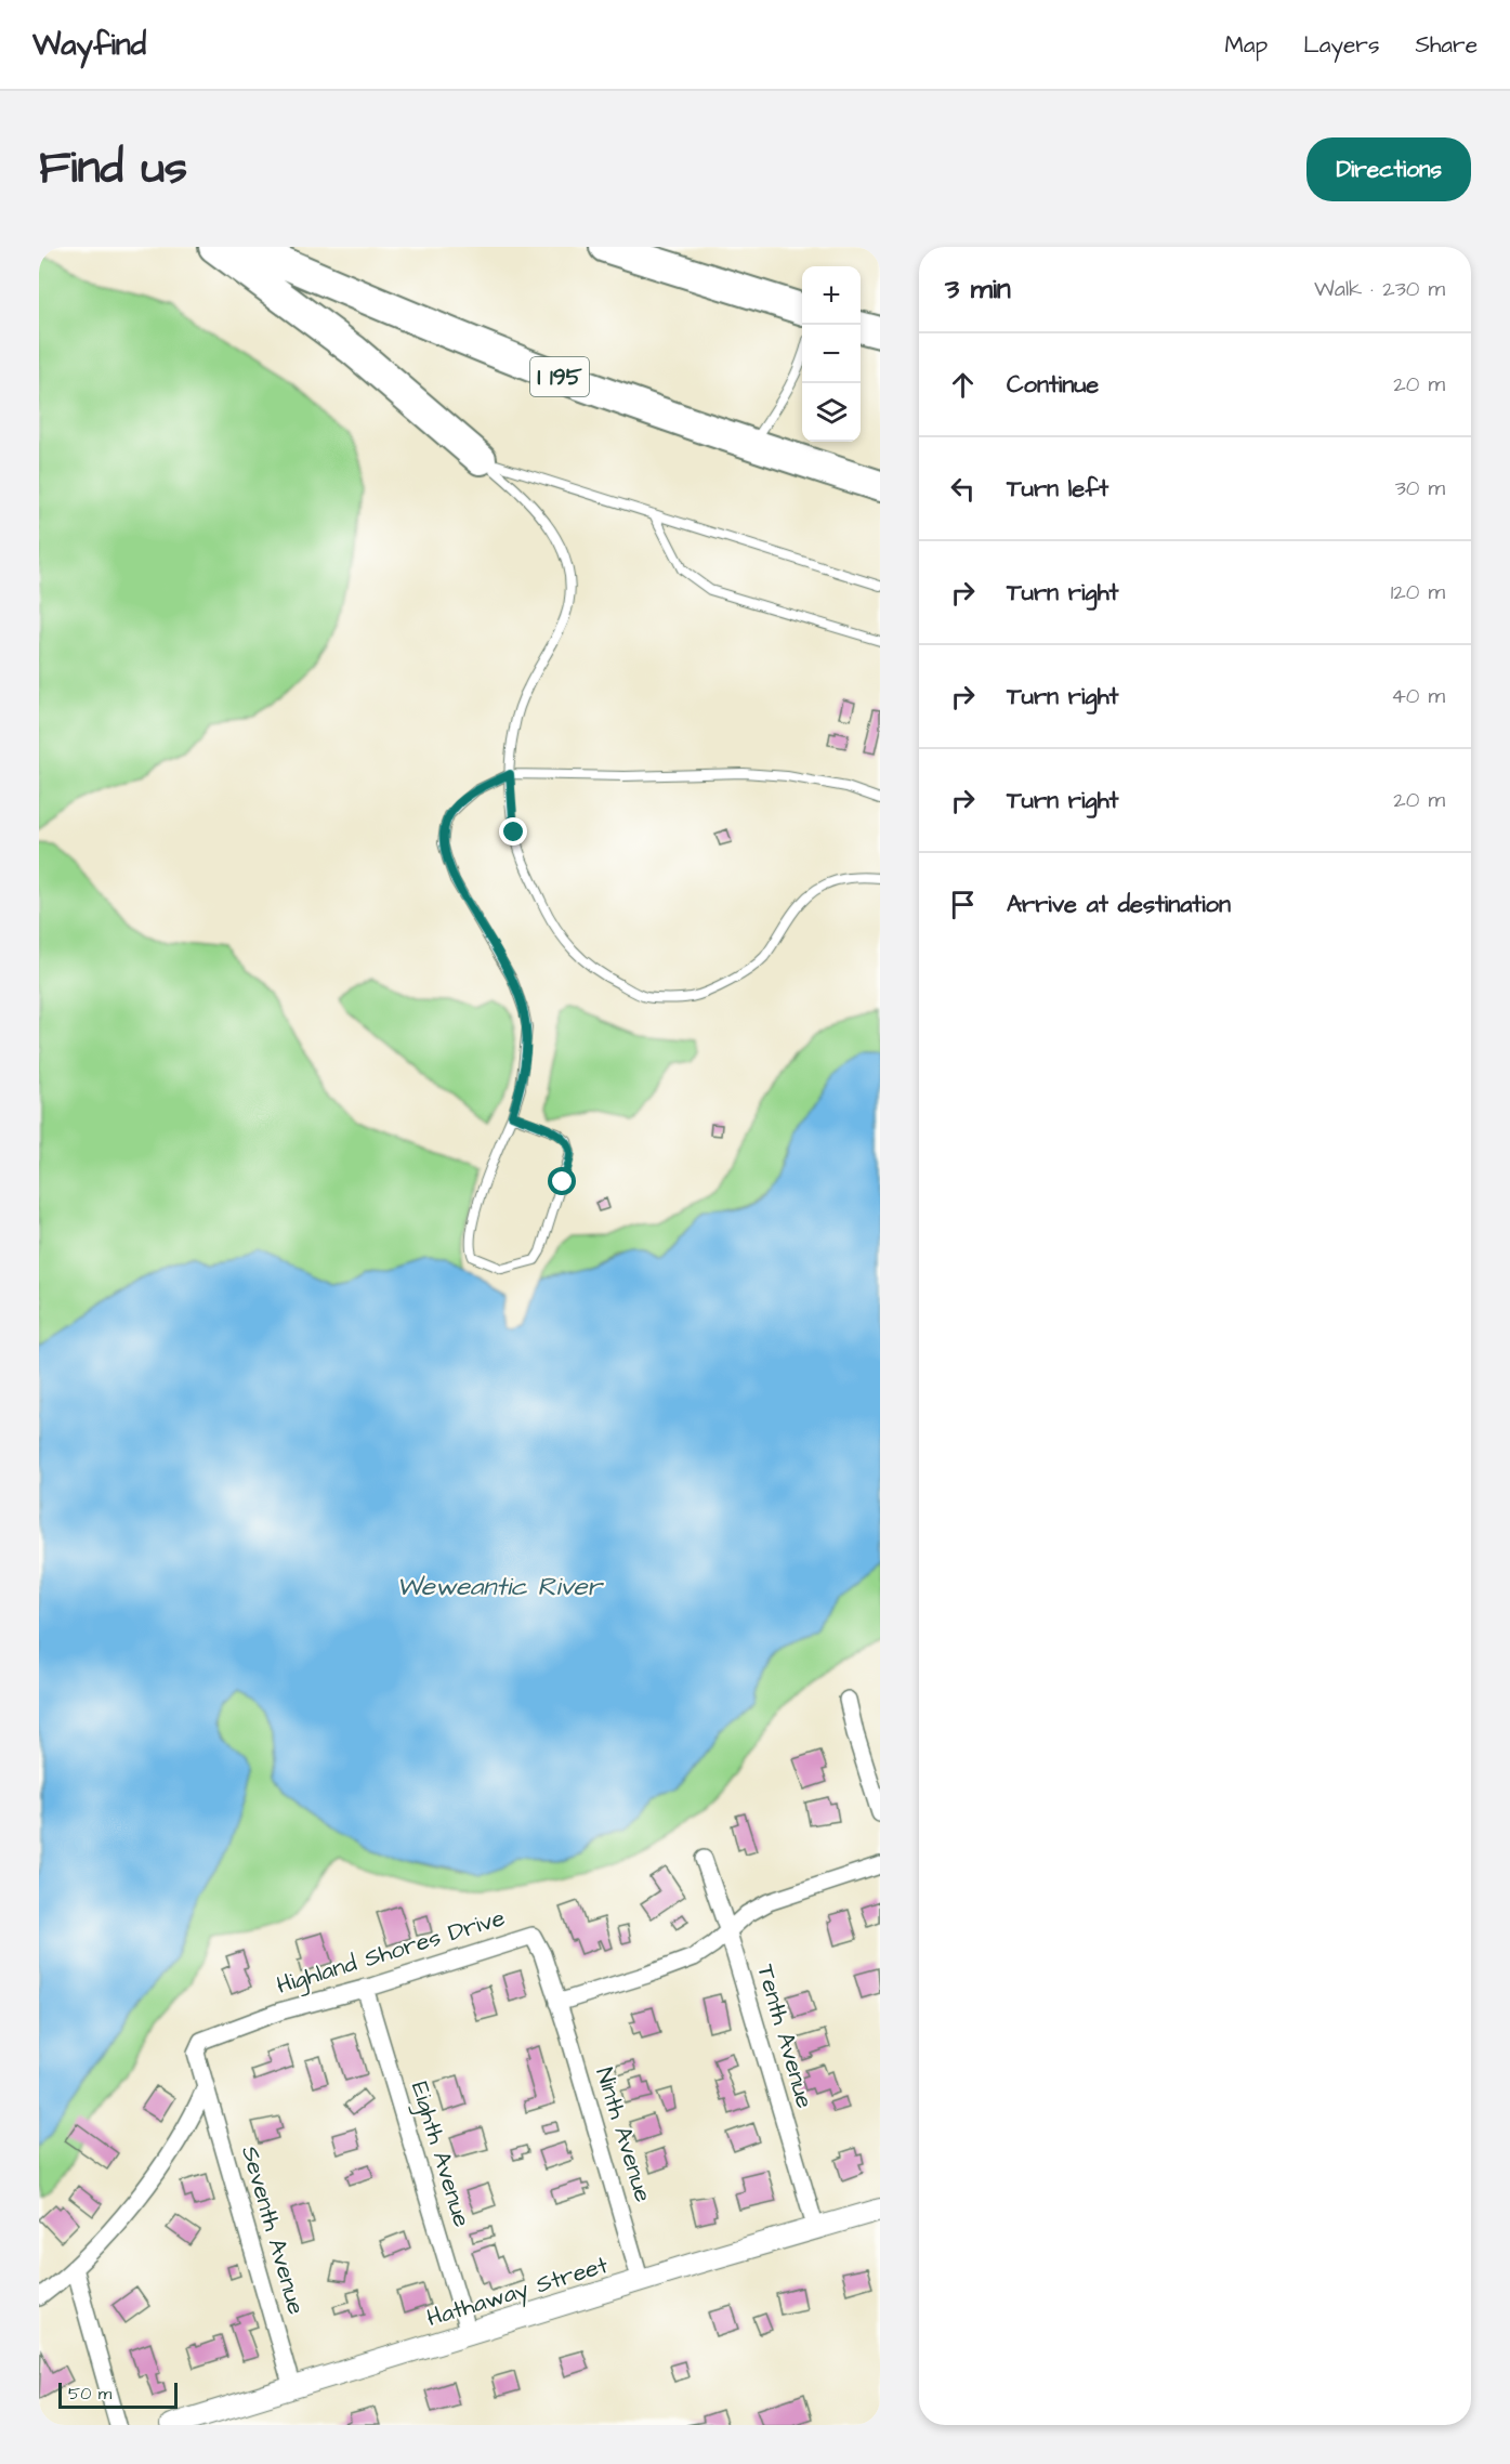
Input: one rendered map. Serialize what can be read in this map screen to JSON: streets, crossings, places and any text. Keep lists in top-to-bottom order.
{
  "streets": {
    "highway": ["I 195"],
    "street": [
      "Highland Shores Drive",
      "Tenth Avenue",
      "Ninth Avenue",
      "Eighth Avenue",
      "Seventh Avenue",
      "Hathaway Street"
    ]
  },
  "crossings": [
    ["Highland Shores Drive", "Ninth Avenue"],
    ["Highland Shores Drive", "Eighth Avenue"],
    ["Highland Shores Drive", "Seventh Avenue"],
    ["Tenth Avenue", "Hathaway Street"],
    ["Ninth Avenue", "Hathaway Street"],
    ["Eighth Avenue", "Hathaway Street"],
    ["Seventh Avenue", "Hathaway Street"]
  ],
  "water": ["Weweantic River"],
  "scale_bar": "50 m",
  "page": {
    "header": "Wayfind",
    "nav": ["Map", "Layers", "Share"],
    "title": "Find us",
    "buttons": "Directions",
    "heading": ["3 min", "Walk · 230 m"],
    "map_buttons": ["+", "−"],
    "list": [
      ["Continue", "20 m"],
      ["Turn left", "30 m"],
      ["Turn right", "120 m"],
      ["Turn right", "40 m"],
      ["Turn right", "20 m"],
      "Arrive at destination"
    ],
    "scale": "50 m"
  }
}
